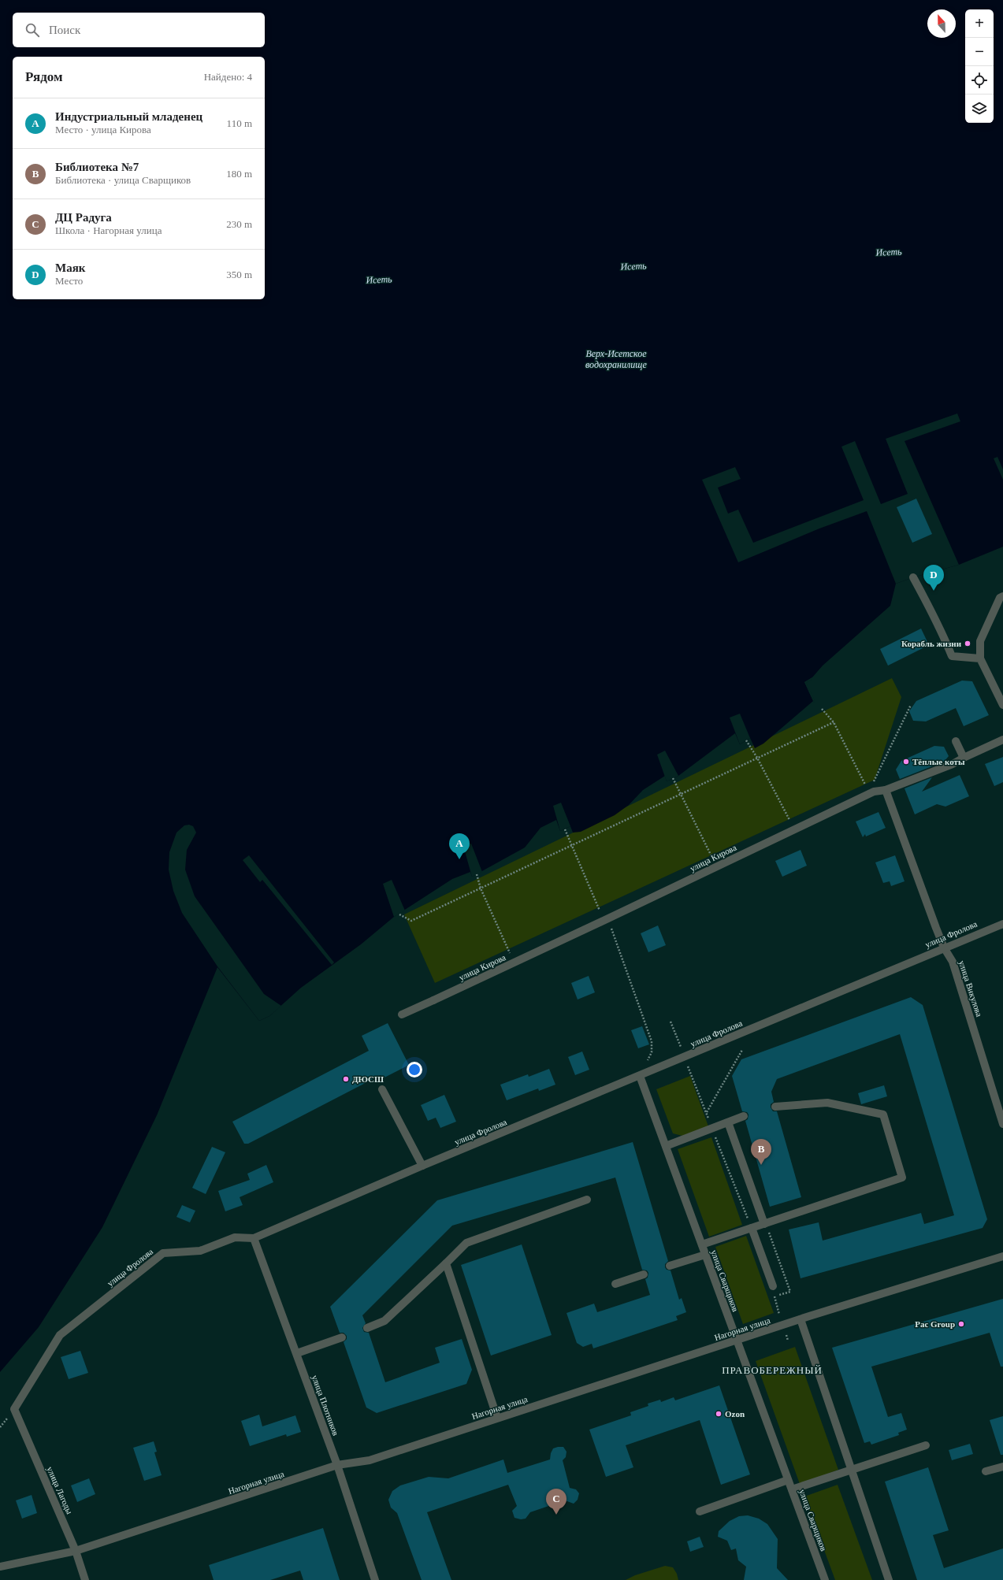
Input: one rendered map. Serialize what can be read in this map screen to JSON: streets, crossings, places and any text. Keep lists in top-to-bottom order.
{
  "streets": {
    "street": [
      "улица Кирова",
      "улица Фролова",
      "улица Викулова",
      "улица Сварщиков",
      "Нагорная улица",
      "улица Плотников",
      "улица Лагоды"
    ]
  },
  "crossings": [
    ["улица Кирова", "улица Викулова"],
    ["улица Фролова", "улица Викулова"],
    ["улица Фролова", "улица Сварщиков"],
    ["улица Фролова", "улица Плотников"],
    ["улица Фролова", "улица Лагоды"],
    ["улица Сварщиков", "Нагорная улица"],
    ["Нагорная улица", "улица Плотников"],
    ["Нагорная улица", "улица Лагоды"]
  ],
  "districts": ["ПРАВОБЕРЕЖНЫЙ"],
  "water": ["Исеть", "Верх-Исетское водохранилище"],
  "places": [
    "Корабль жизни",
    "Тёплые коты",
    "ДЮСШ",
    "Pac Group",
    "Ozon"
  ],
  "north": "top",
  "page": {
    "map_buttons": ["+", "−"],
    "search": "Поиск",
    "heading": ["Рядом", "Найдено: 4"],
    "list": [
      {
        "mark": "A",
        "name": "Индустриальный младенец",
        "note": "Место · улица Кирова",
        "value": "110 m"
      },
      {
        "mark": "B",
        "name": "Библиотека №7",
        "note": "Библиотека · улица Сварщиков",
        "value": "180 m"
      },
      {
        "mark": "C",
        "name": "ДЦ Радуга",
        "note": "Школа · Нагорная улица",
        "value": "230 m"
      },
      {
        "mark": "D",
        "name": "Маяк",
        "note": "Место",
        "value": "350 m"
      }
    ],
    "pins": [
      "D",
      "A",
      "B",
      "C"
    ]
  }
}
